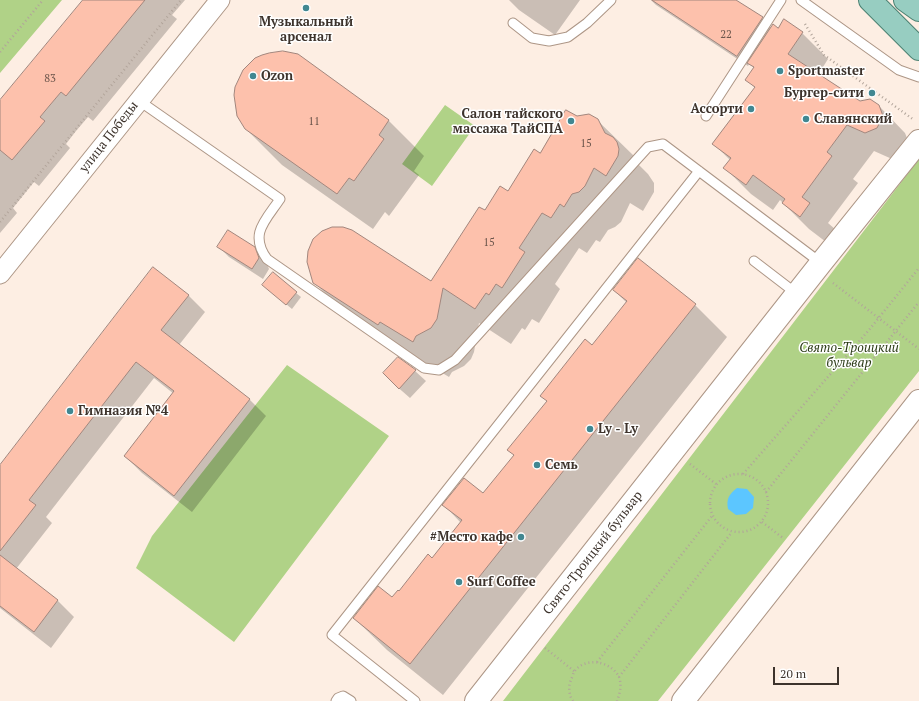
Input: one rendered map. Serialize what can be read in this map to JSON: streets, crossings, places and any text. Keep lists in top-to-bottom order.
{
  "streets": {
    "street": ["улица Победы", "Свято-Троицкий бульвар"]
  },
  "parks": ["Свято-Троицкий бульвар"],
  "places": [
    "Музыкальный арсенал",
    "Sportmaster",
    "Ozon",
    "Бургер-сити",
    "Ассорти",
    "Славянский",
    "Салон тайского массажа ТайСПА",
    "Гимназия №4",
    "Ly - Ly",
    "Семь",
    "#Место кафе",
    "Surf Coffee"
  ],
  "house_numbers": [
    "22",
    "83",
    "11",
    "15",
    "15"
  ],
  "scale_bar": "20 m"
}
